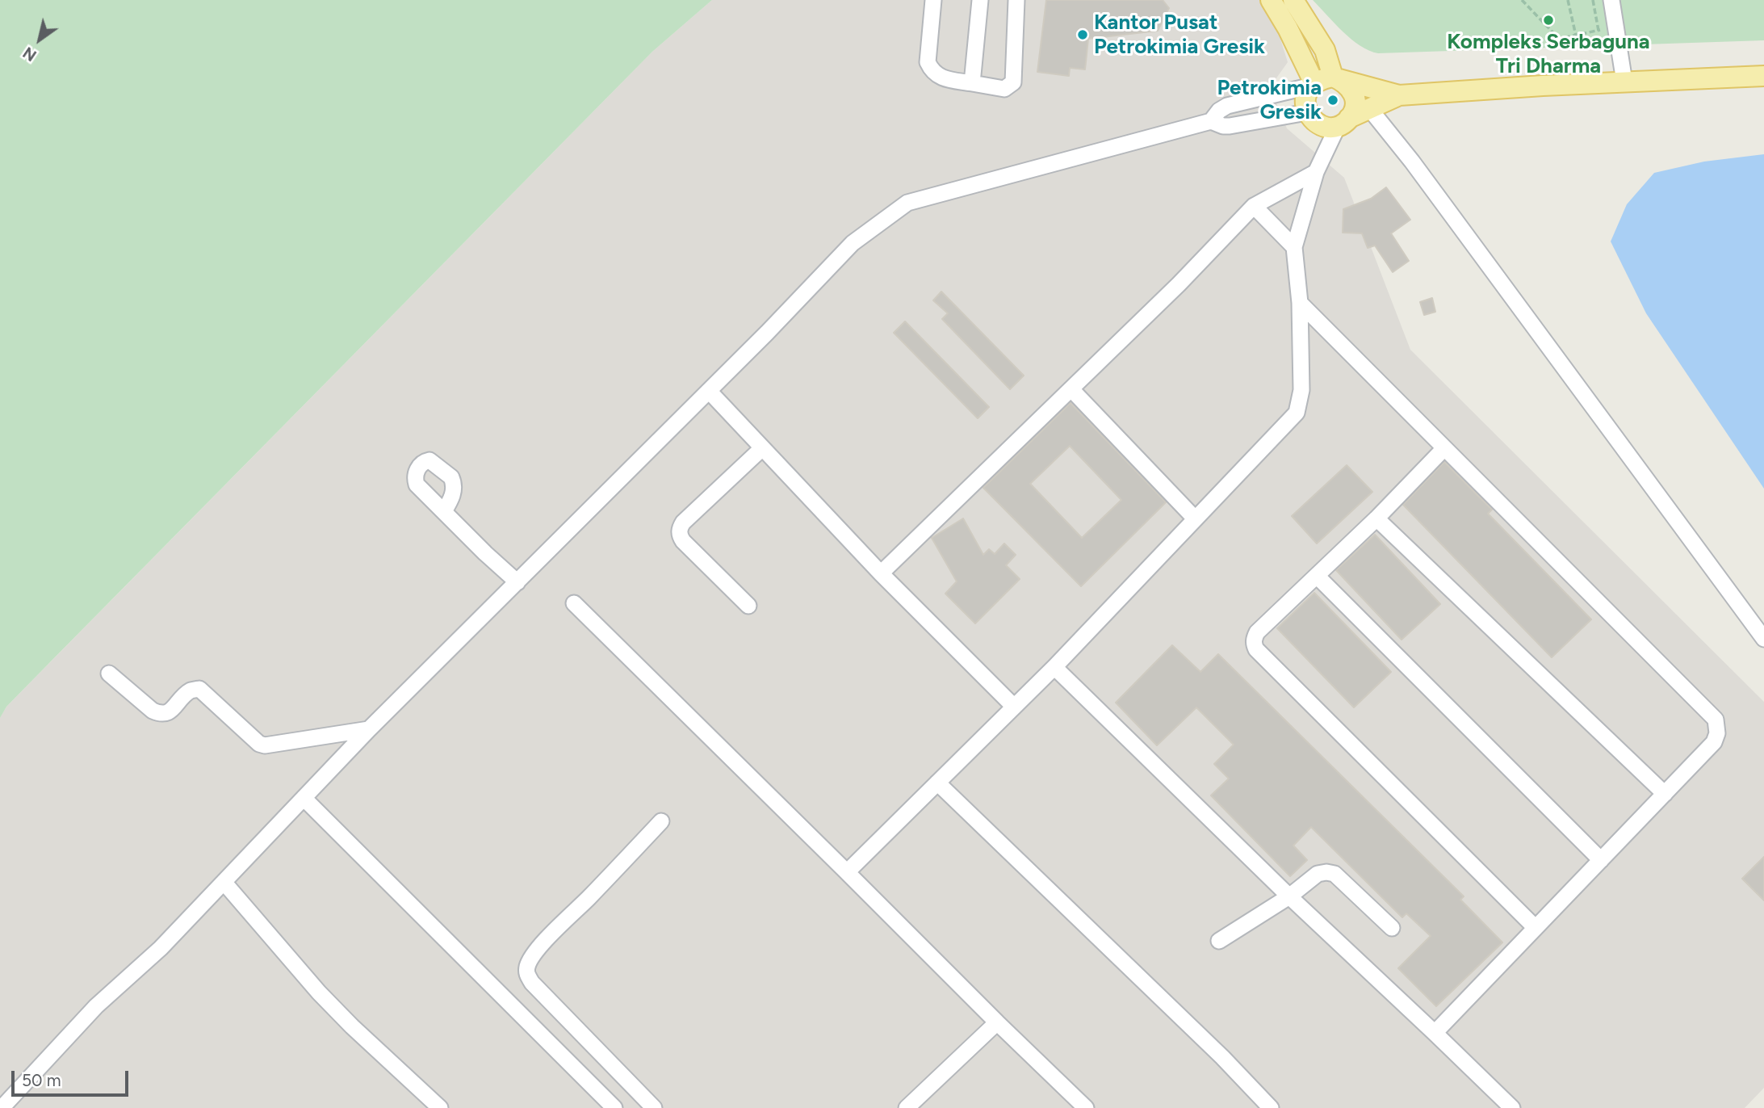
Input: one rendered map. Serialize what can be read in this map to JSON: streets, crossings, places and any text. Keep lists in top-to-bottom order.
{
  "places": ["Kompleks Serbaguna Tri Dharma", "Kantor Pusat Petrokimia Gresik", "Petrokimia Gresik"],
  "scale_bar": "50 m",
  "north": "bottom left"
}
